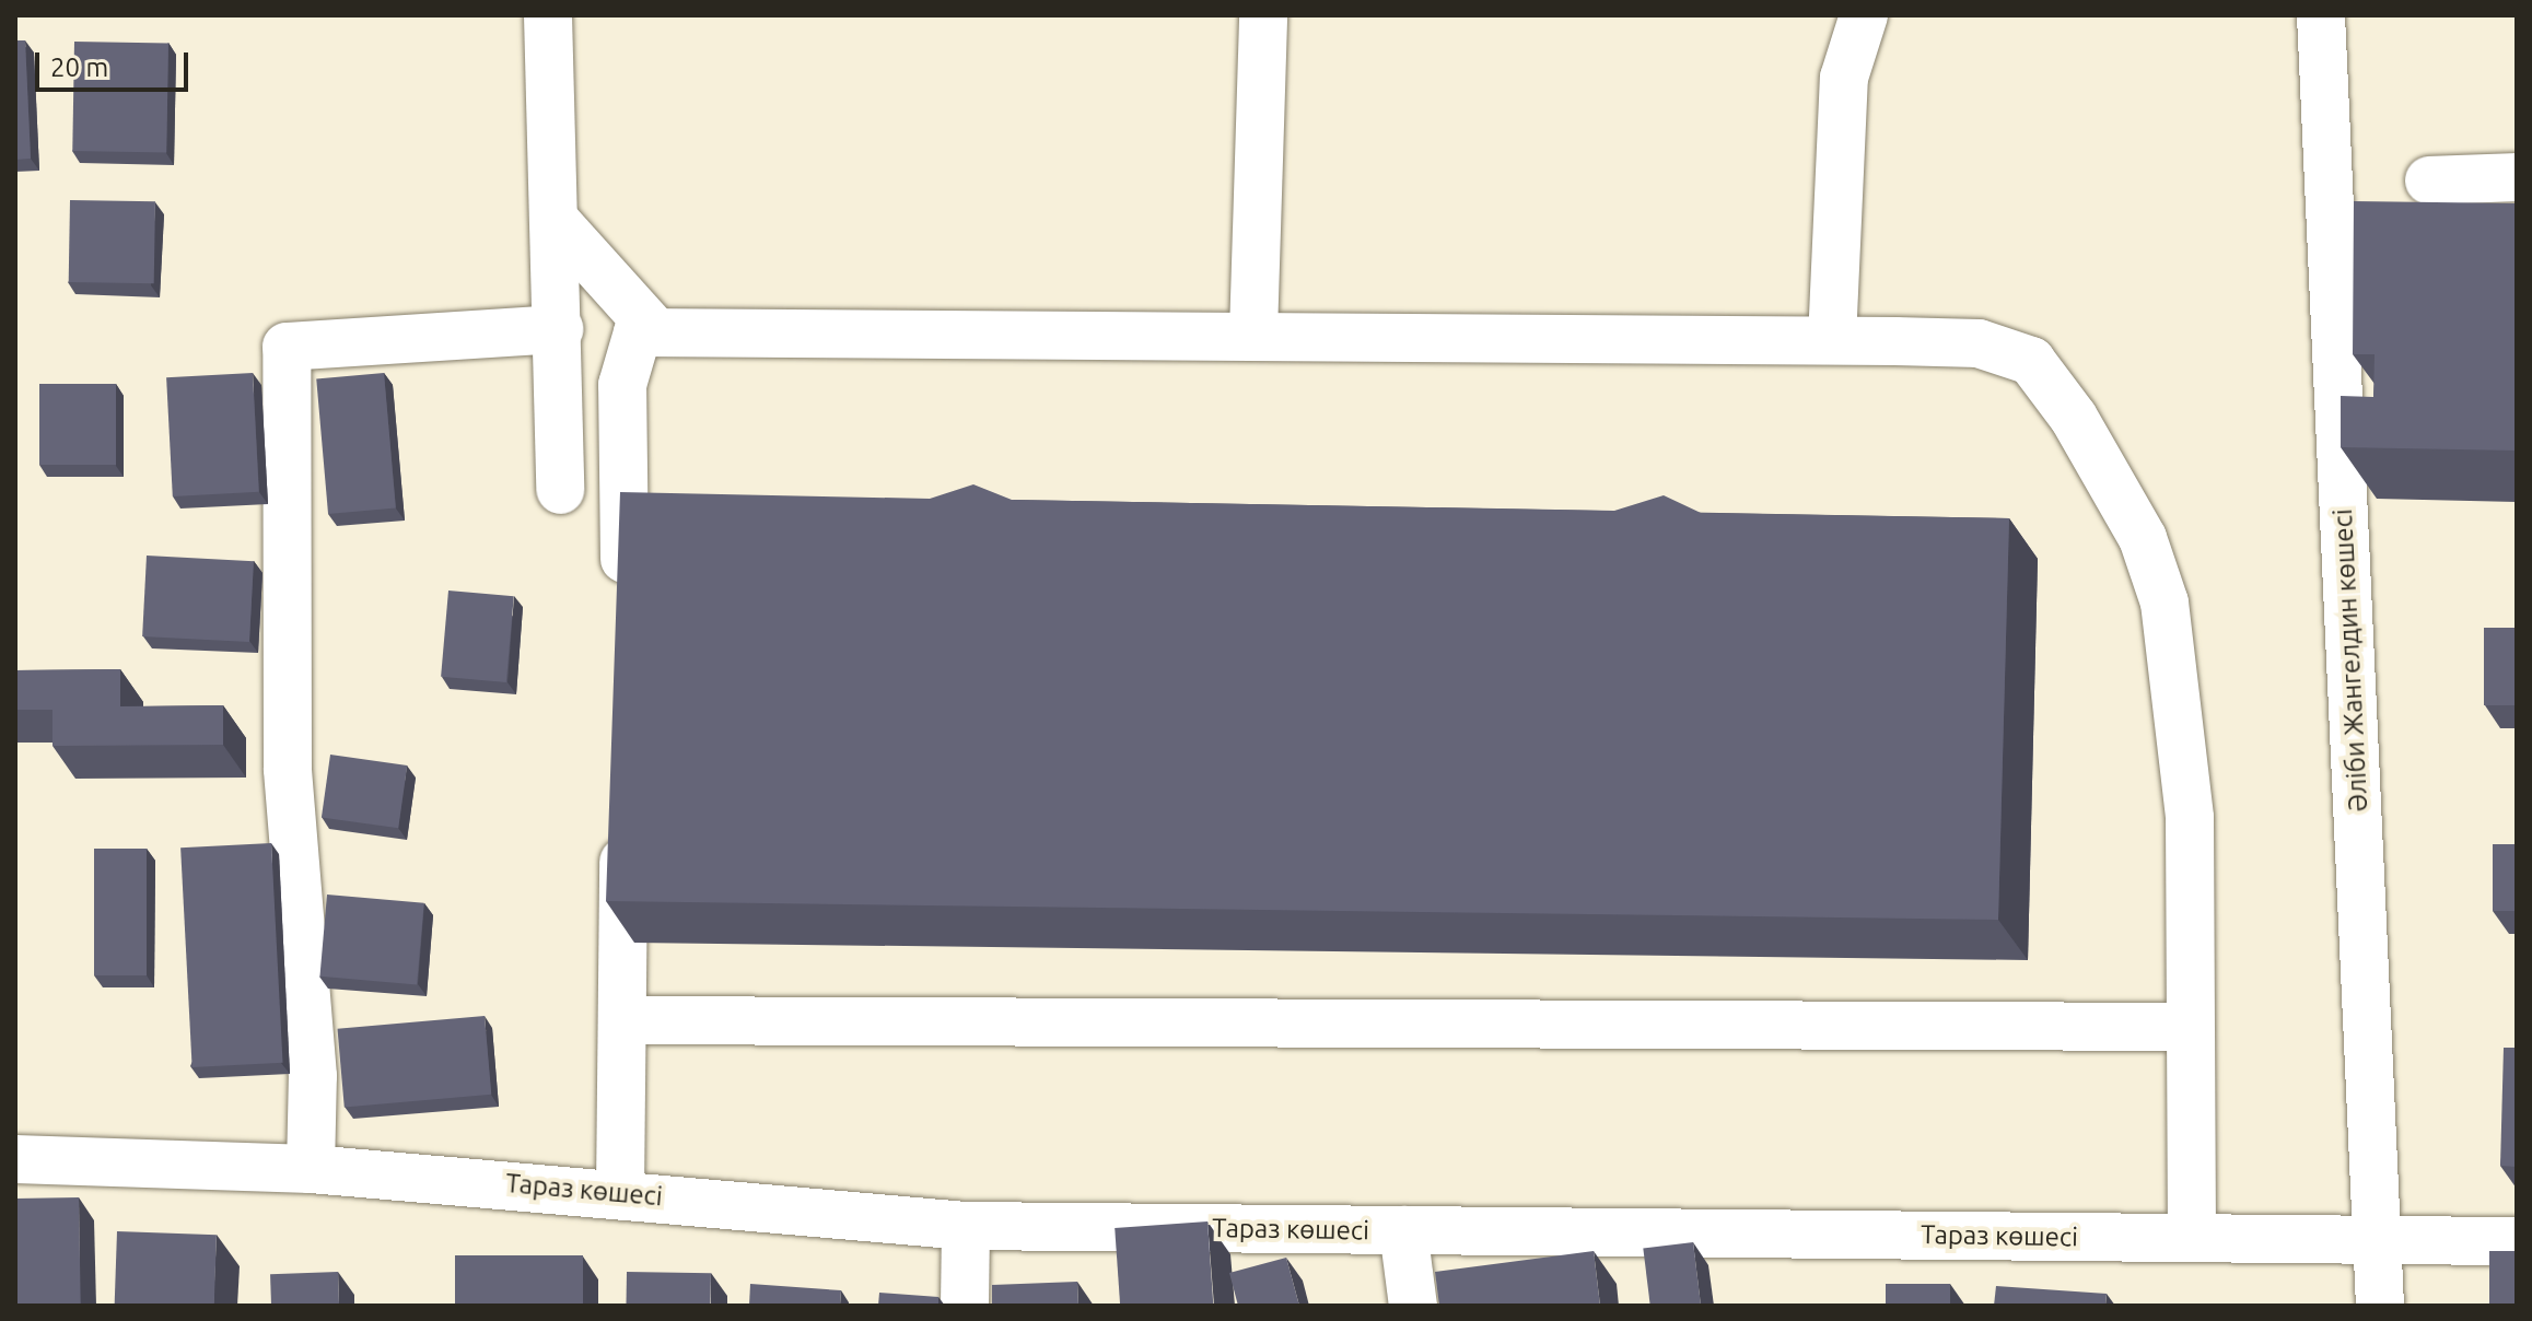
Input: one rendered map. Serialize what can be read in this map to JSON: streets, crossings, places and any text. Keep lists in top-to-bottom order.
{
  "streets": {
    "street": ["Әліби Жангелдин көшесі", "Тараз көшесі"]
  },
  "crossings": [
    ["Әліби Жангелдин көшесі", "Тараз көшесі"]
  ],
  "scale_bar": "20 m"
}
